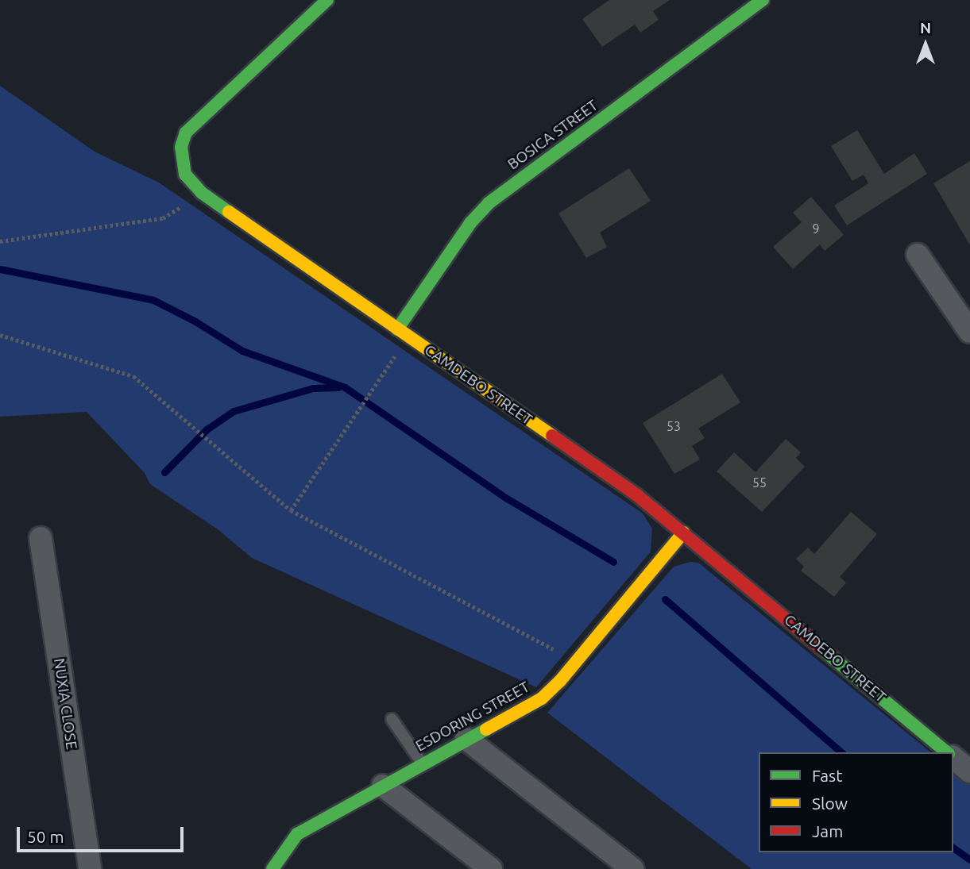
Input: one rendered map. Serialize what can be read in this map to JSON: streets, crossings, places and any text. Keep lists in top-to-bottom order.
{
  "streets": {
    "street": [
      "BOSICA STREET",
      "CAMDEBO STREET",
      "NUXIA CLOSE",
      "ESDORING STREET"
    ]
  },
  "crossings": [
    ["BOSICA STREET", "CAMDEBO STREET"],
    ["CAMDEBO STREET", "ESDORING STREET"]
  ],
  "house_numbers": ["9", "53", "55"],
  "legend": ["Fast", "Slow", "Jam"],
  "scale_bar": "50 m",
  "north": "top"
}
